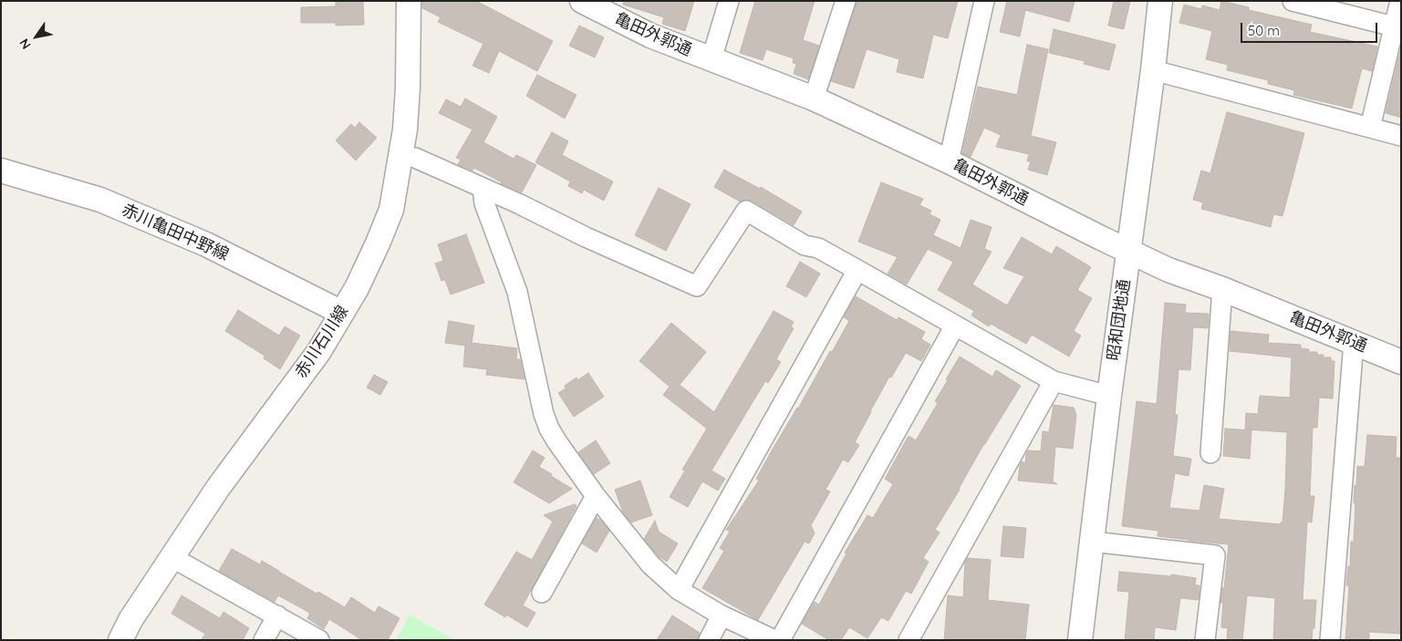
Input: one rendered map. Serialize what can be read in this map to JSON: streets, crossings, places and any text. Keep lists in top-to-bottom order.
{
  "streets": {
    "street": [
      "亀田外郭通",
      "赤川亀田中野線",
      "昭和団地通",
      "赤川石川線"
    ]
  },
  "crossings": [
    ["亀田外郭通", "昭和団地通"],
    ["赤川亀田中野線", "赤川石川線"]
  ],
  "scale_bar": "50 m",
  "north": "bottom left"
}
